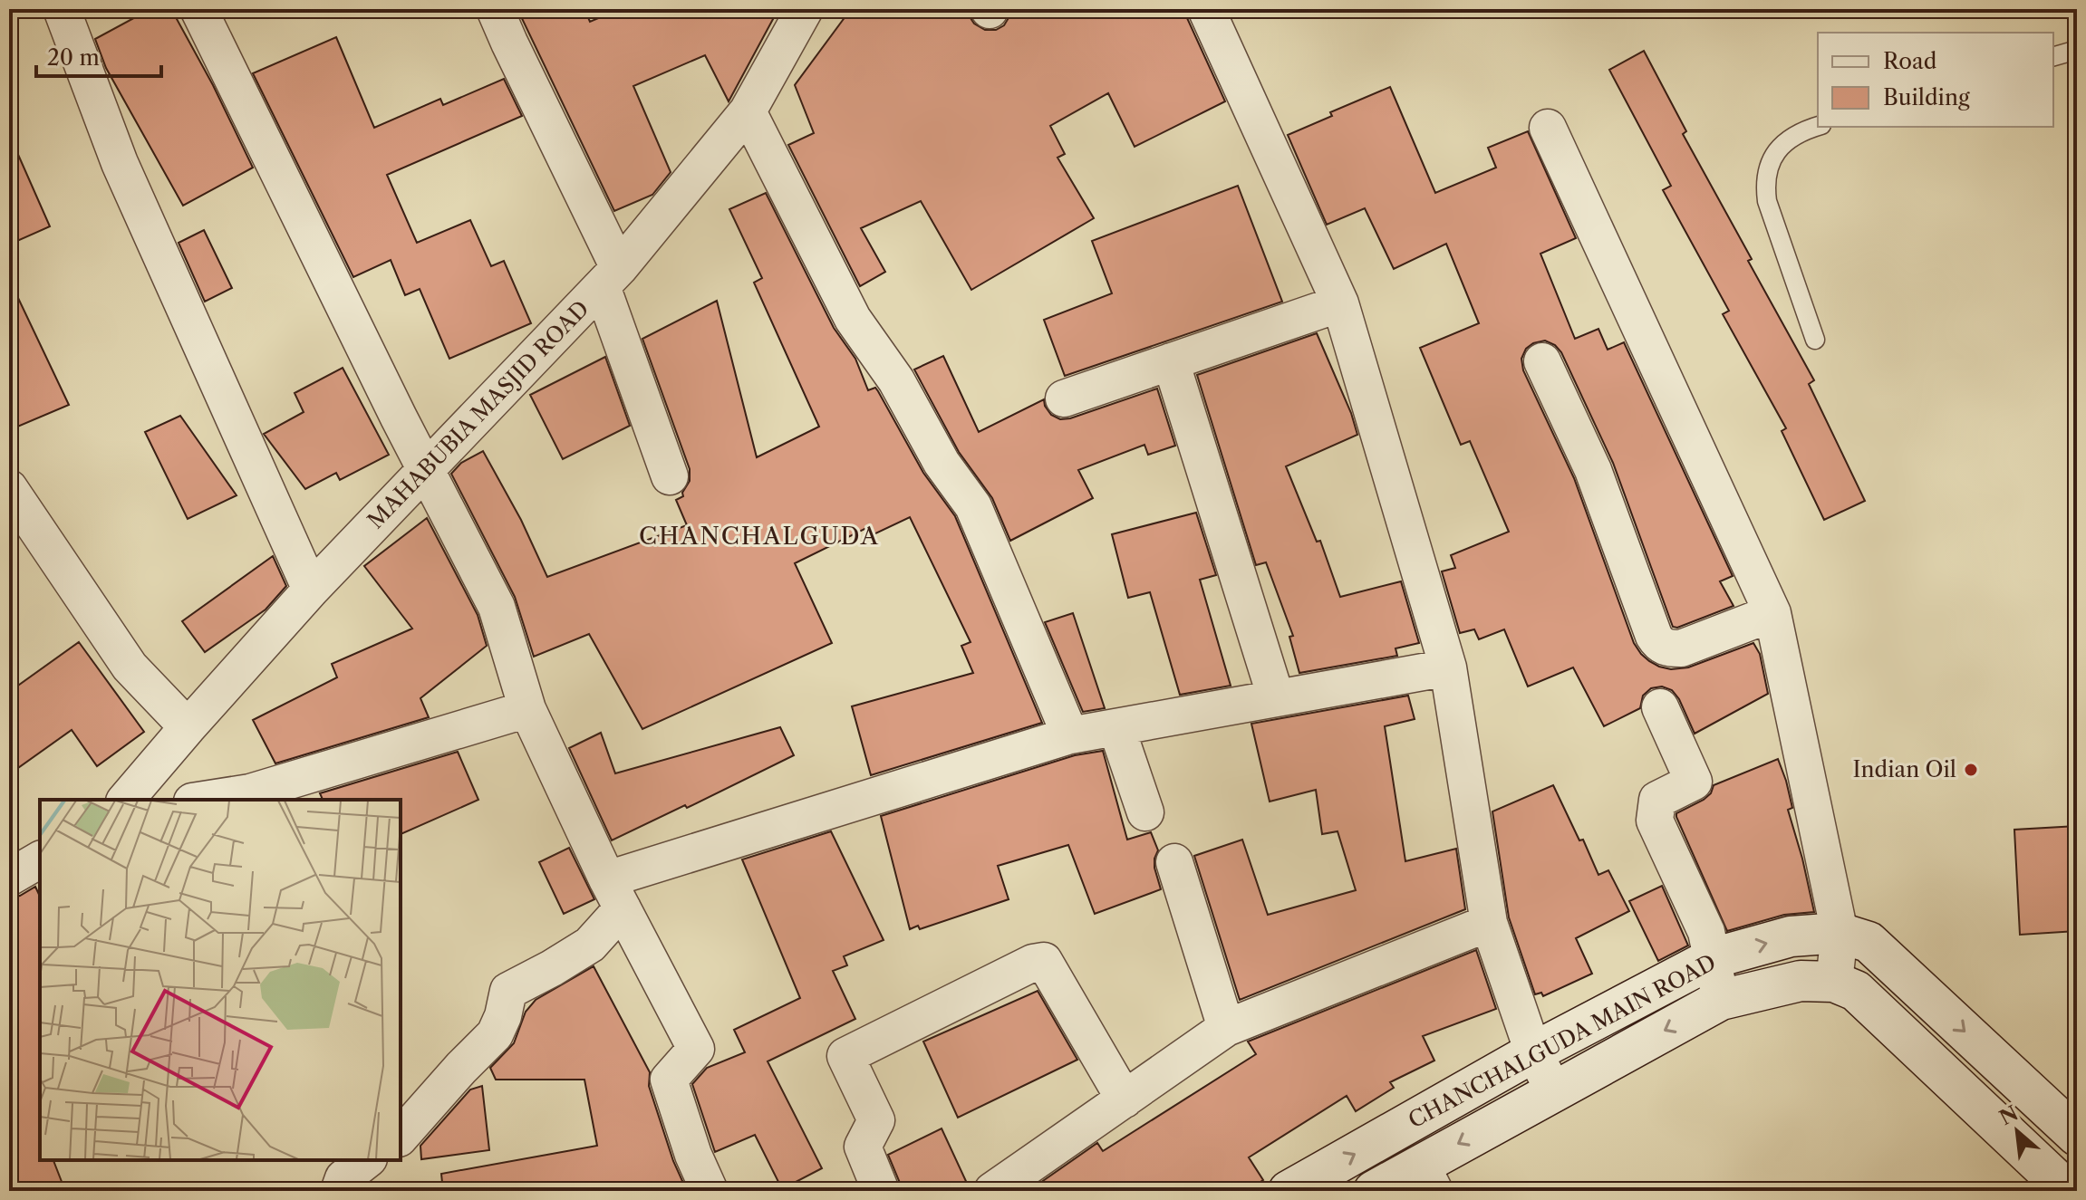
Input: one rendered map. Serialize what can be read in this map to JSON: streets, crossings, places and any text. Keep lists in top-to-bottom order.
{
  "streets": {
    "main road": ["CHANCHALGUDA MAIN ROAD"],
    "street": ["MAHABUBIA MASJID ROAD"]
  },
  "districts": ["CHANCHALGUDA"],
  "places": ["Indian Oil"],
  "legend": ["Road", "Building"],
  "scale_bar": "20 m",
  "north": "top left"
}
